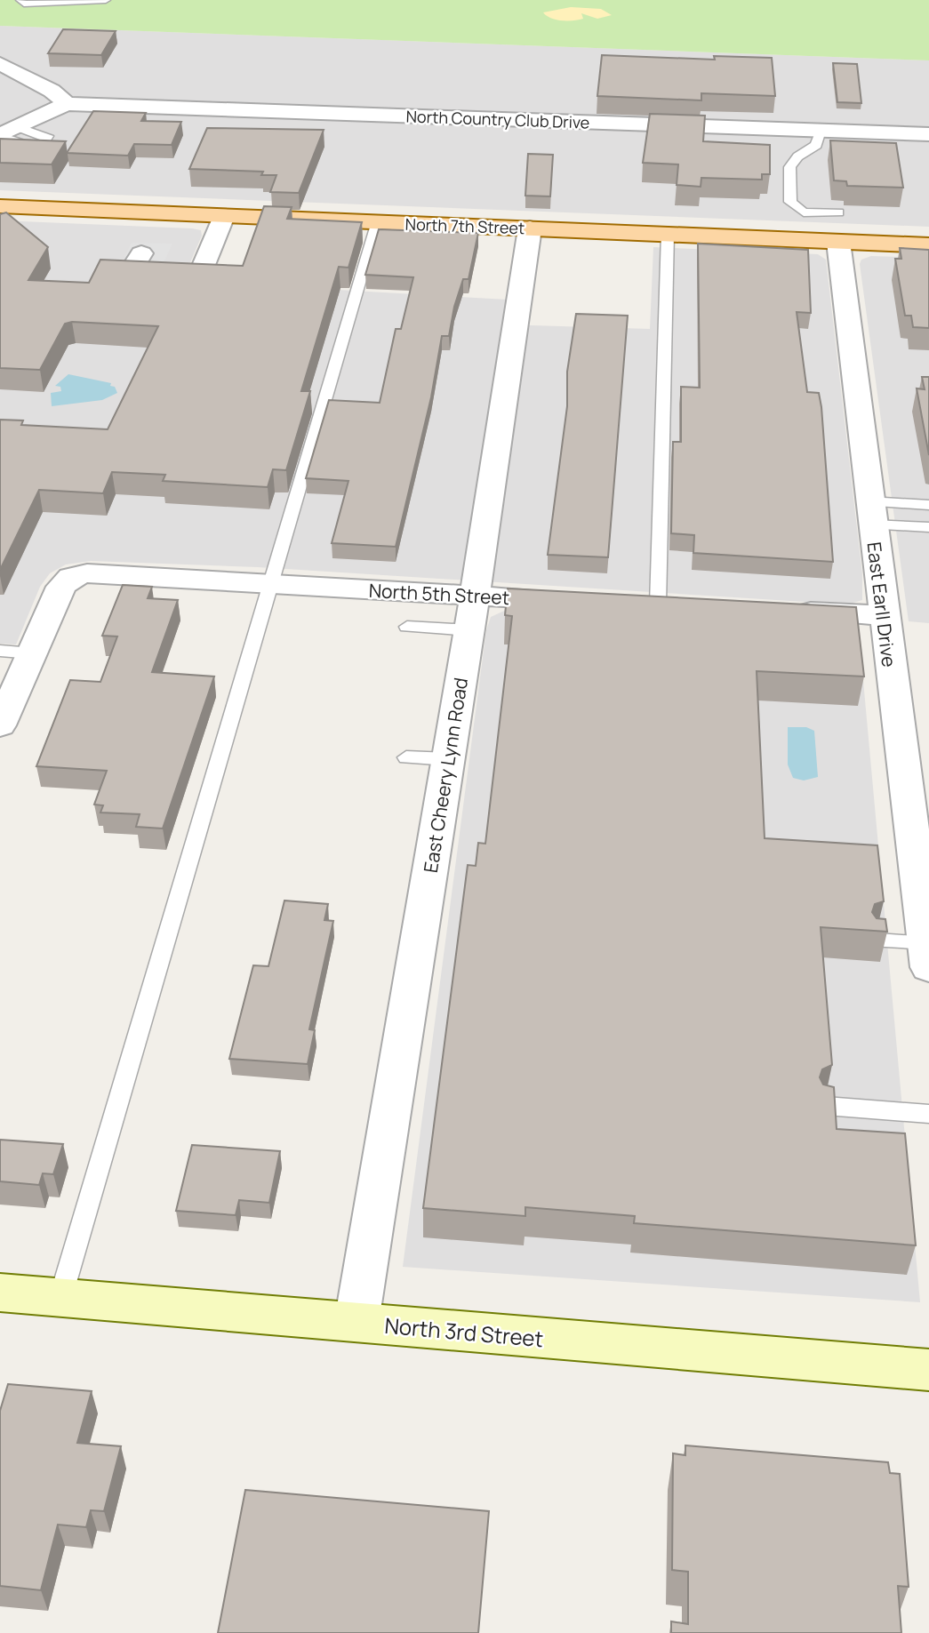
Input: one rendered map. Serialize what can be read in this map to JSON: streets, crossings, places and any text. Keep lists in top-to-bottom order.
{
  "streets": {
    "main road": ["North 7th Street"],
    "street": [
      "North Country Club Drive",
      "North 5th Street",
      "East Earll Drive",
      "East Cheery Lynn Road",
      "North 3rd Street"
    ]
  },
  "crossings": [
    ["North 7th Street", "East Earll Drive"],
    ["North 7th Street", "East Cheery Lynn Road"],
    ["North 5th Street", "East Cheery Lynn Road"],
    ["East Cheery Lynn Road", "North 3rd Street"]
  ]
}
